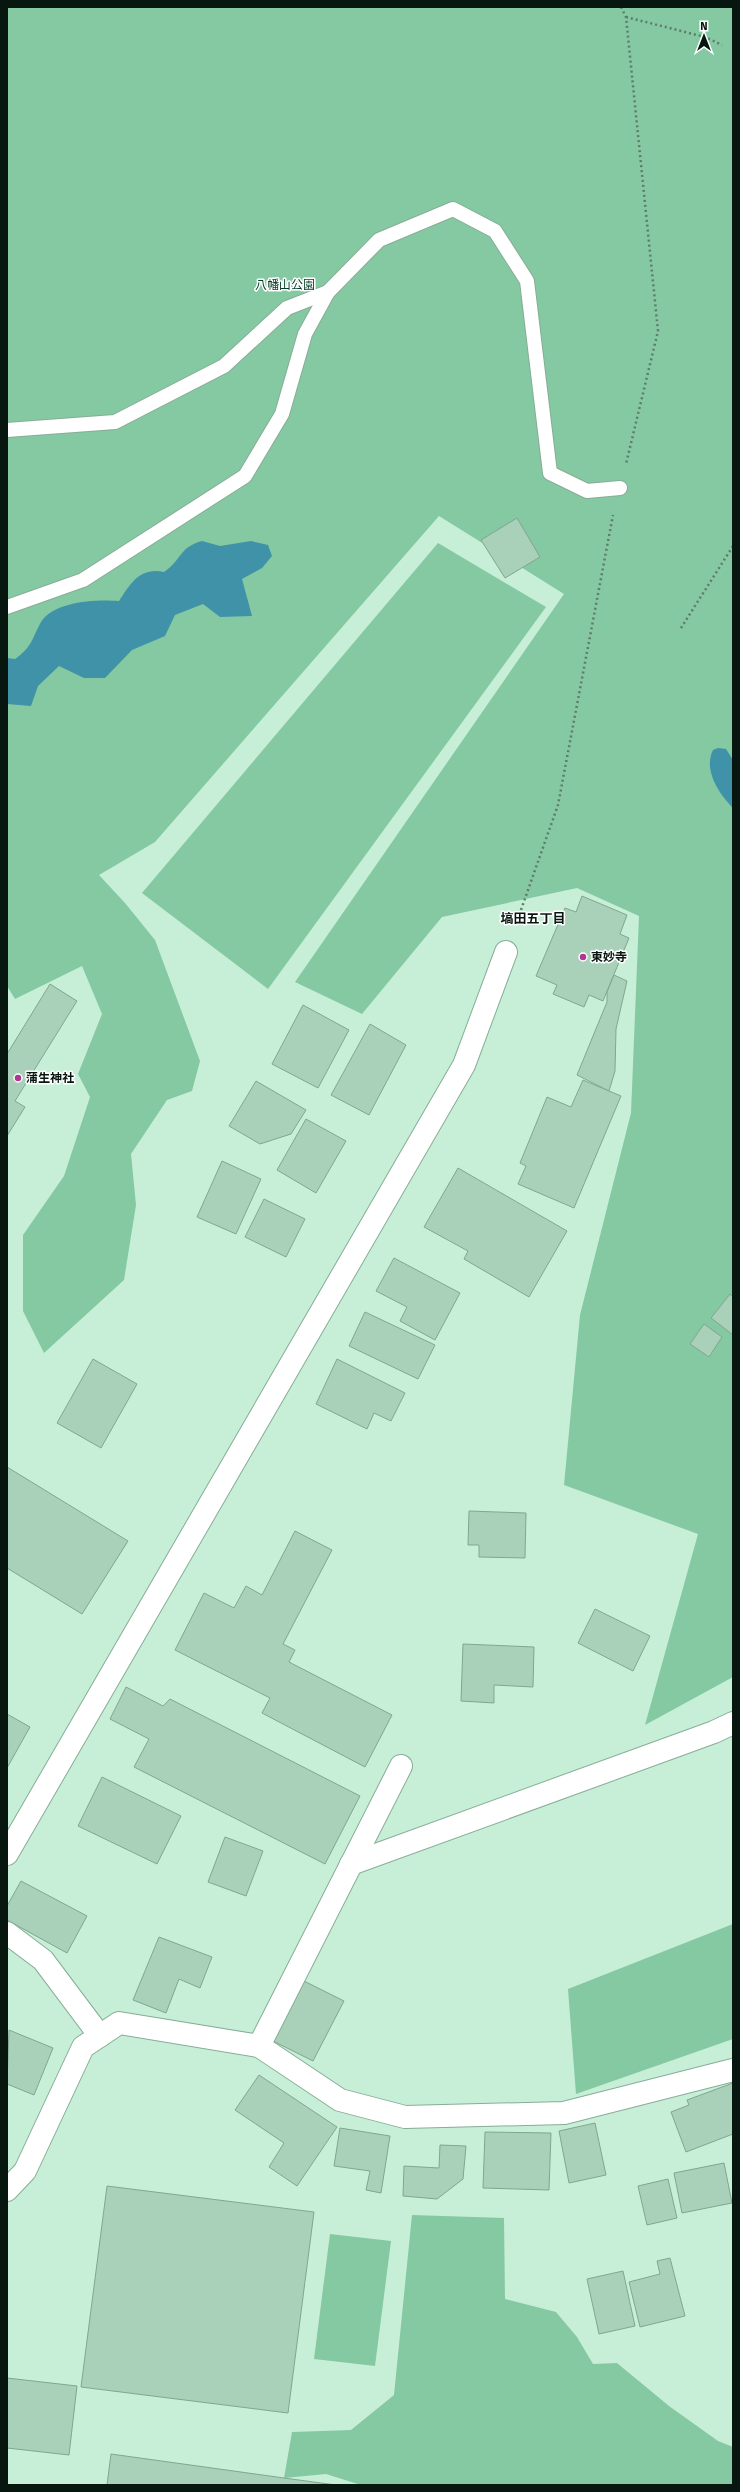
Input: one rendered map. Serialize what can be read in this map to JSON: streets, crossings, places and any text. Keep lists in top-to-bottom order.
{
  "districts": ["塙田五丁目"],
  "parks": ["八幡山公園"],
  "places": ["東妙寺", "蒲生神社"],
  "north": "top"
}
